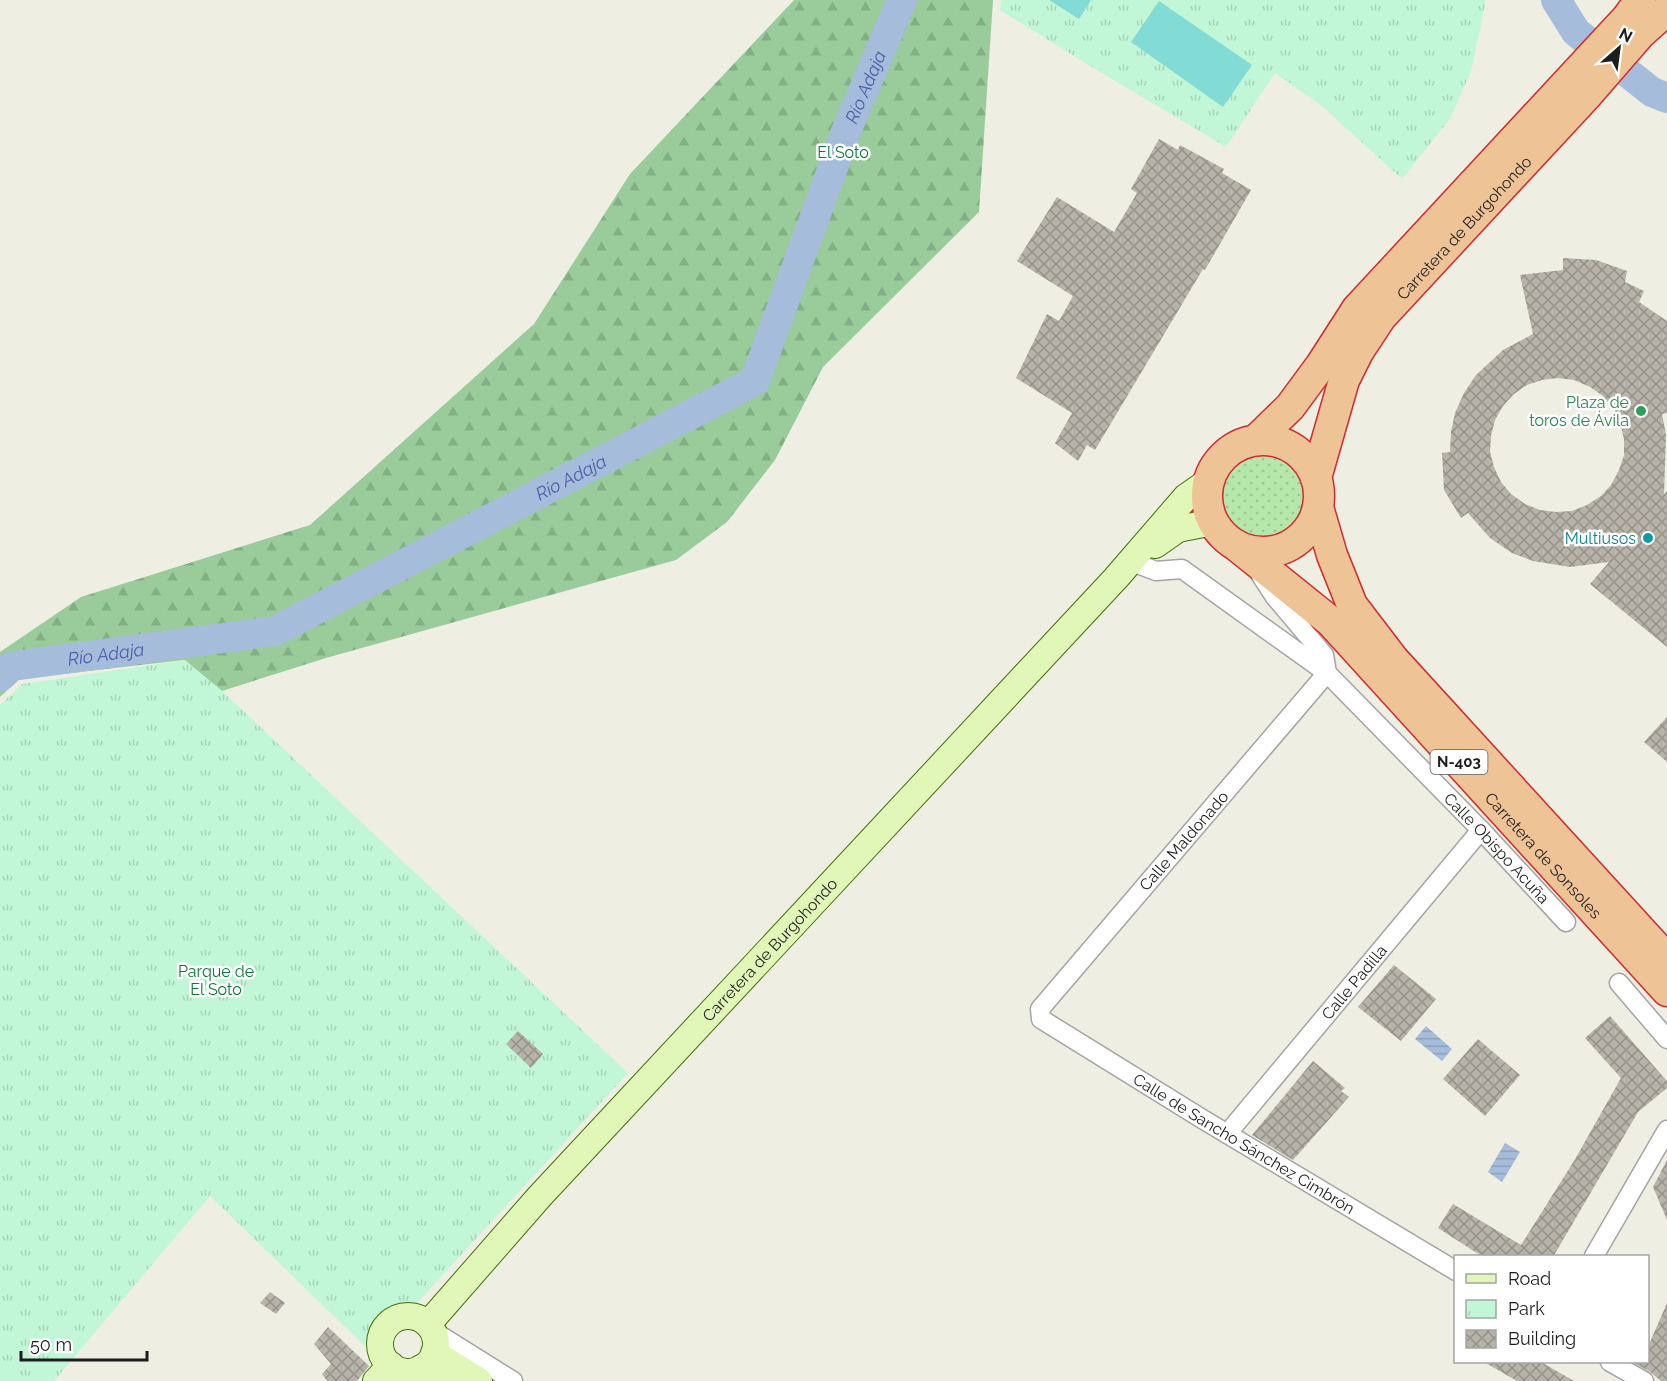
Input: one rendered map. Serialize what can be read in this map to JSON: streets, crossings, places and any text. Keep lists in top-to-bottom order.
{
  "streets": {
    "highway": ["Carretera de Burgohondo", "N-403", "Carretera de Sonsoles"],
    "street": [
      "Calle Maldonado",
      "Calle Obispo Acuña",
      "Calle Padilla",
      "Calle de Sancho Sánchez Cimbrón"
    ]
  },
  "crossings": [
    ["Carretera de Burgohondo", "N-403"],
    ["Carretera de Burgohondo", "Calle Obispo Acuña"],
    ["Carretera de Burgohondo", "Carretera de Sonsoles"],
    ["N-403", "Calle Obispo Acuña"],
    ["N-403", "Carretera de Sonsoles"],
    ["Calle Maldonado", "Calle Obispo Acuña"],
    ["Calle Maldonado", "Calle de Sancho Sánchez Cimbrón"],
    ["Calle Obispo Acuña", "Carretera de Sonsoles"],
    ["Calle Obispo Acuña", "Calle Padilla"],
    ["Calle Padilla", "Calle de Sancho Sánchez Cimbrón"]
  ],
  "water": ["Río Adaja"],
  "parks": ["El Soto", "Parque de El Soto"],
  "places": ["Plaza de toros de Ávila", "Multiusos"],
  "legend": ["Road", "Park", "Building"],
  "scale_bar": "50 m",
  "north": "top right"
}
